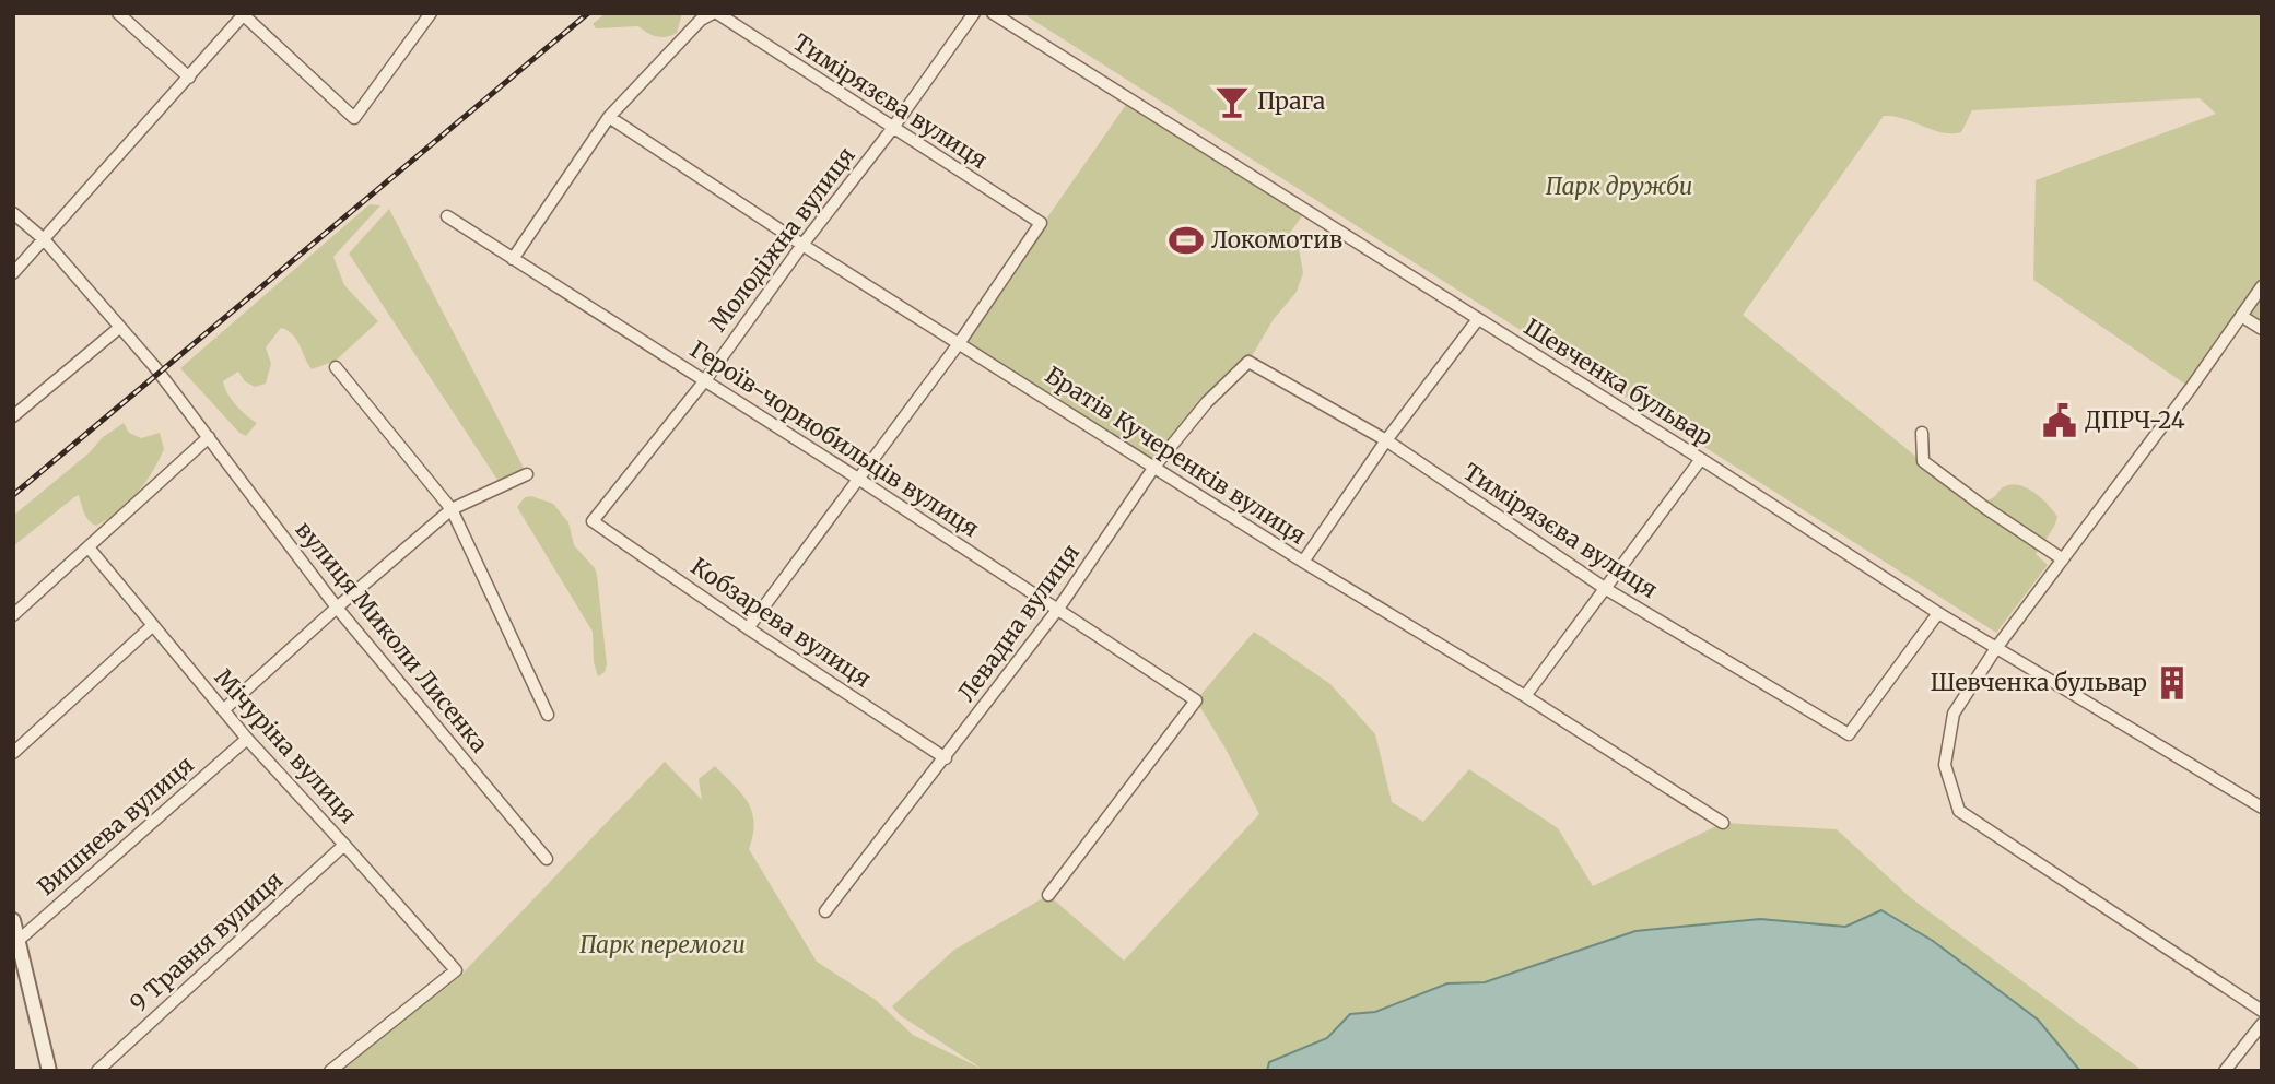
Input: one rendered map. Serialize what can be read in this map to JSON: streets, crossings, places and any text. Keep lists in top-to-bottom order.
{
  "streets": {
    "street": [
      "Тимірязєва вулиця",
      "Молодіжна вулиця",
      "Шевченка бульвар",
      "Героїв-чорнобильців вулиця",
      "Братів Кучеренків вулиця",
      "Кобзарева вулиця",
      "Левадна вулиця",
      "вулиця Миколи Лисенка",
      "Мічуріна вулиця",
      "Вишнева вулиця",
      "9 Травня вулиця"
    ]
  },
  "crossings": [
    ["Тимірязєва вулиця", "Молодіжна вулиця"],
    ["Тимірязєва вулиця", "Шевченка бульвар"],
    ["Тимірязєва вулиця", "Братів Кучеренків вулиця"],
    ["Тимірязєва вулиця", "Левадна вулиця"],
    ["Молодіжна вулиця", "Героїв-чорнобильців вулиця"],
    ["Молодіжна вулиця", "Братів Кучеренків вулиця"],
    ["Молодіжна вулиця", "Кобзарева вулиця"],
    ["Героїв-чорнобильців вулиця", "Левадна вулиця"],
    ["Братів Кучеренків вулиця", "Левадна вулиця"],
    ["Кобзарева вулиця", "Левадна вулиця"],
    ["Мічуріна вулиця", "Вишнева вулиця"],
    ["Мічуріна вулиця", "9 Травня вулиця"]
  ],
  "parks": ["Парк дружби", "Парк перемоги"],
  "places": {
    "bar": ["Прага"],
    "sports": ["Локомотив"],
    "public building": ["ДПРЧ-24"],
    "building": ["Шевченка бульвар"]
  }
}
